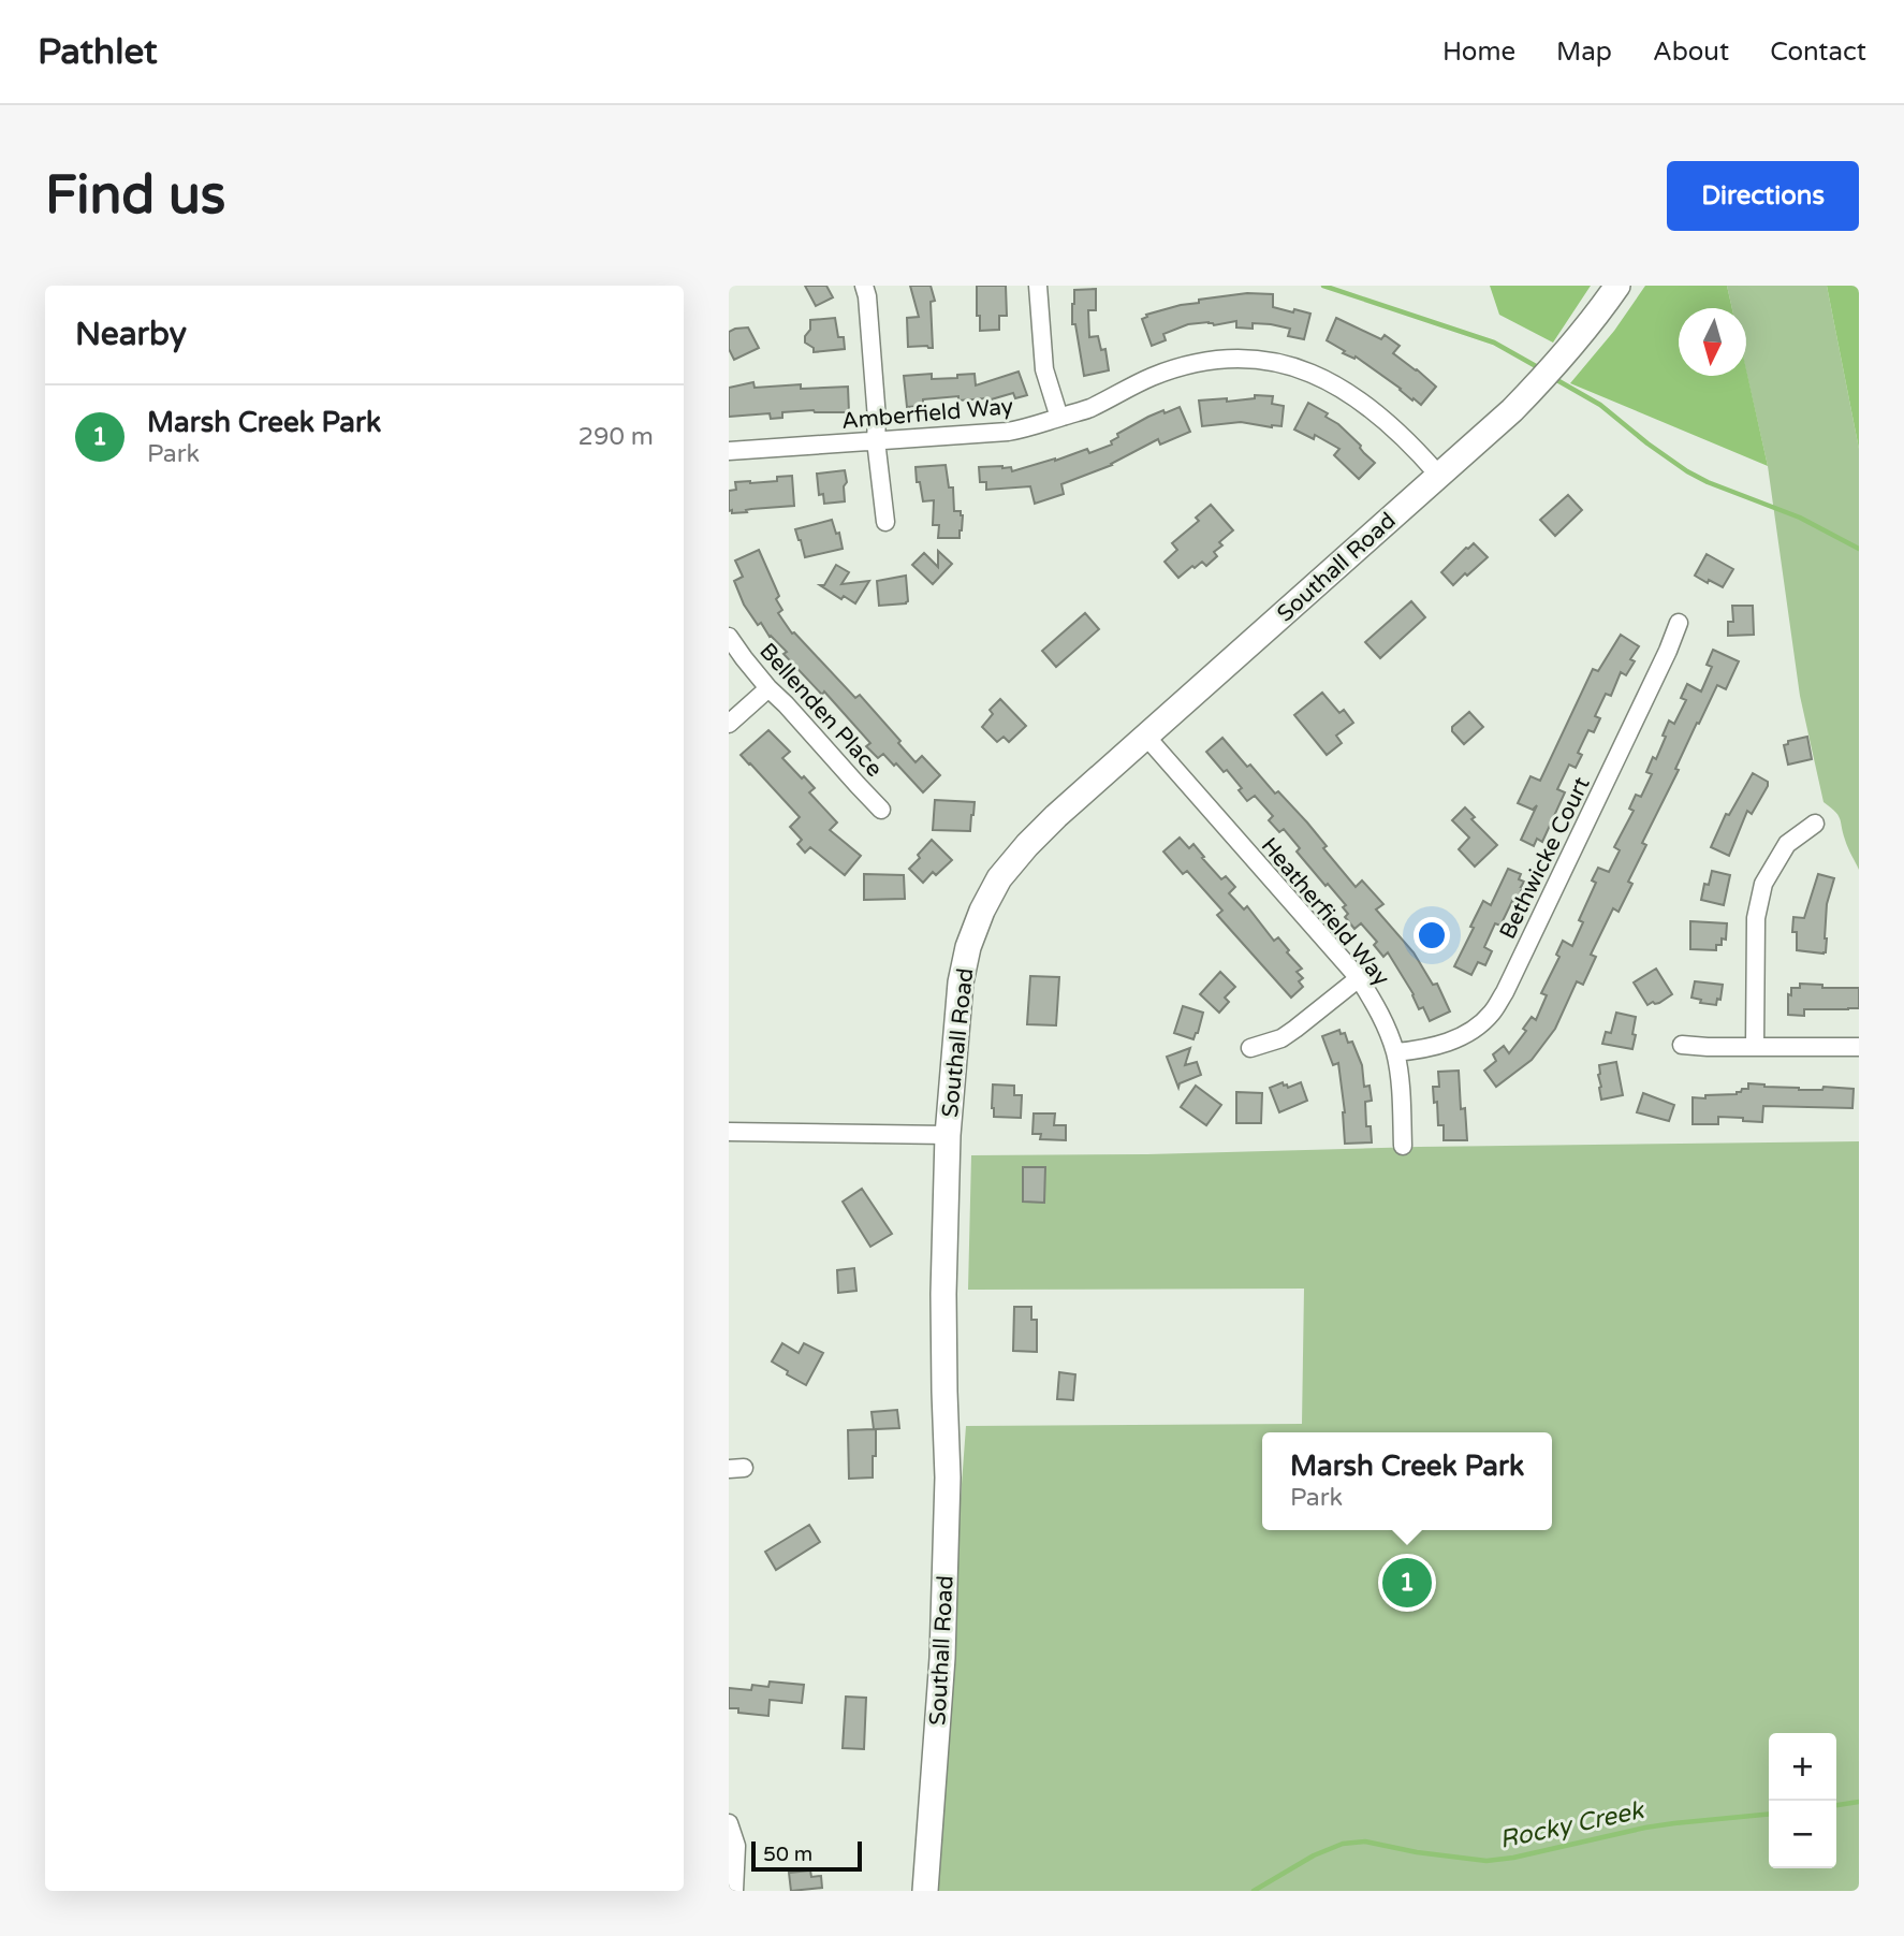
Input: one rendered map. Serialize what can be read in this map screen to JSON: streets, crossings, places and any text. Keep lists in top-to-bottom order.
{
  "streets": {
    "street": [
      "Amberfield Way",
      "Southall Road",
      "Bellenden Place",
      "Bethwicke Court",
      "Heatherfield Way"
    ]
  },
  "crossings": [
    ["Amberfield Way", "Southall Road"],
    ["Southall Road", "Heatherfield Way"],
    ["Bethwicke Court", "Heatherfield Way"]
  ],
  "water": ["Rocky Creek"],
  "scale_bar": "50 m",
  "north": "bottom",
  "page": {
    "header": "Pathlet",
    "nav": [
      "Home",
      "Map",
      "About",
      "Contact"
    ],
    "buttons": "Directions",
    "title": "Find us",
    "heading": "Nearby",
    "list": [
      {
        "mark": "1",
        "name": "Marsh Creek Park",
        "note": "Park",
        "value": "290 m"
      }
    ],
    "popup": ["Marsh Creek Park", "Park"],
    "pins": "1",
    "map_buttons": ["+", "−"],
    "scale": "50 m"
  }
}
